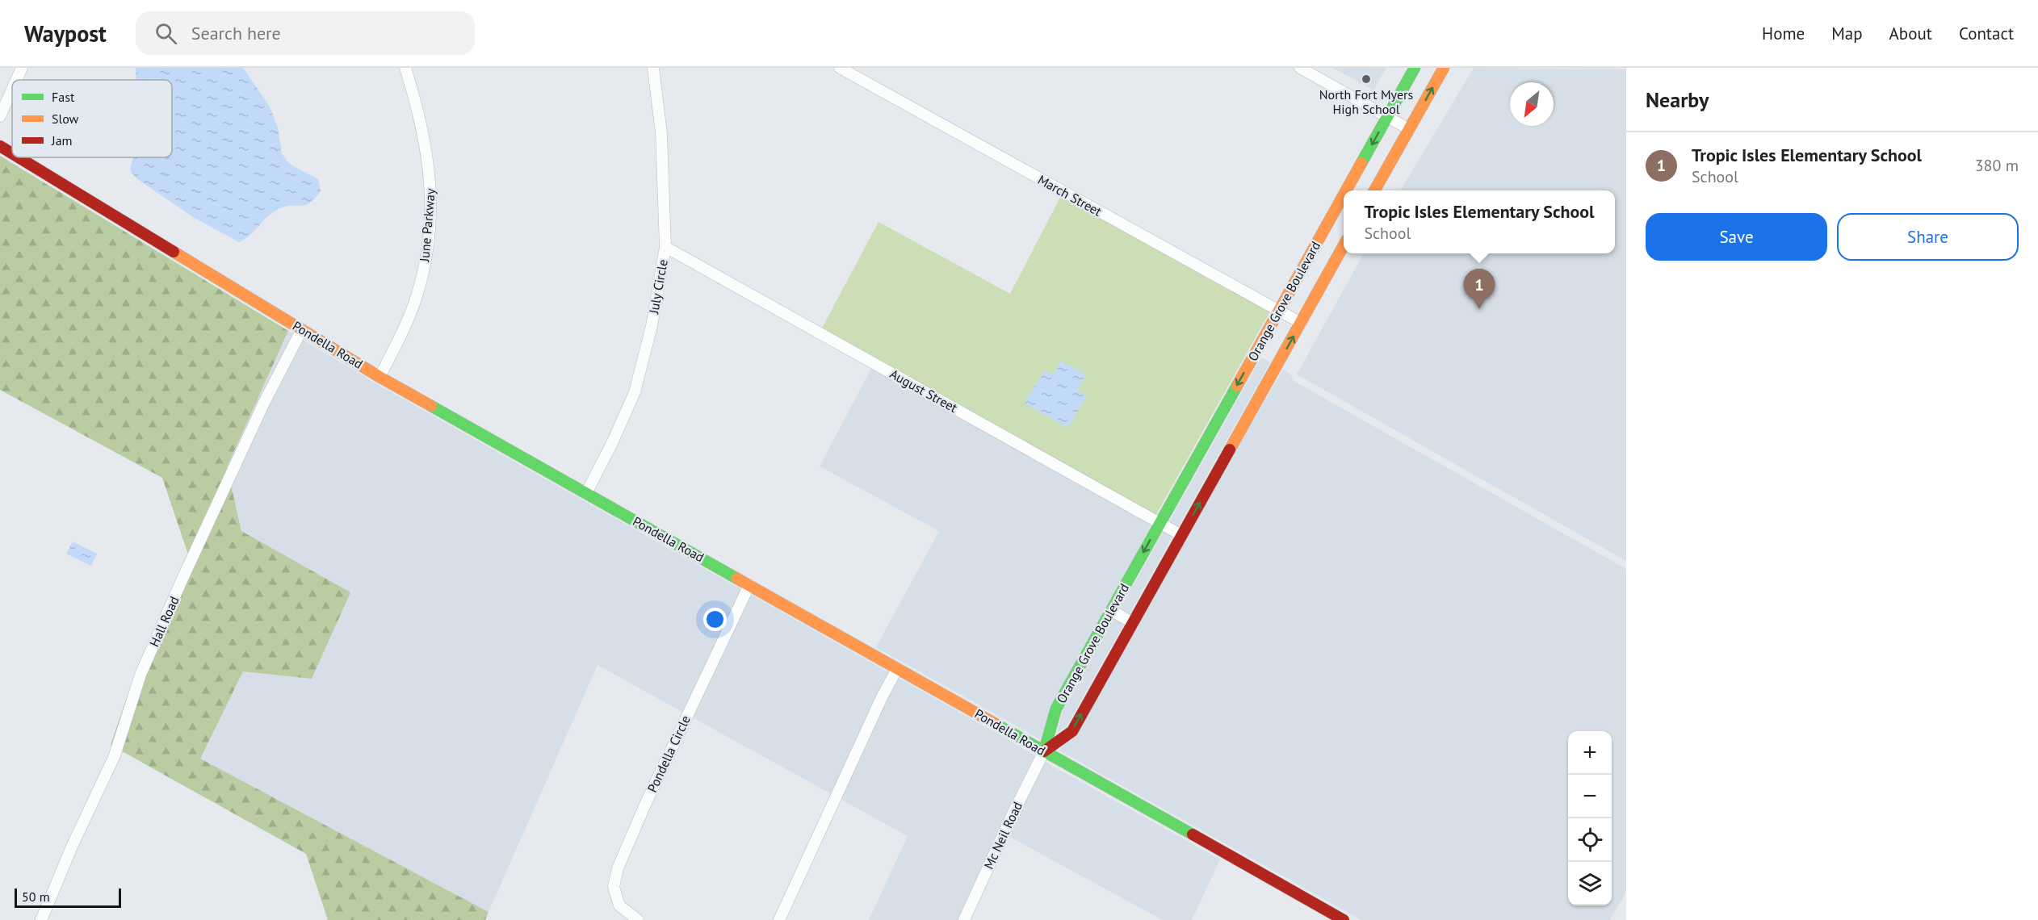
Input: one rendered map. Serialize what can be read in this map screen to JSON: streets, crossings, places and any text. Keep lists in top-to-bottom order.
{
  "streets": {
    "main road": ["Orange Grove Boulevard", "Pondella Road"],
    "street": [
      "March Street",
      "June Parkway",
      "July Circle",
      "August Street",
      "Hall Road",
      "Pondella Circle",
      "Mc Neil Road"
    ]
  },
  "crossings": [
    ["March Street", "Orange Grove Boulevard"],
    ["June Parkway", "Pondella Road"],
    ["July Circle", "Pondella Road"],
    ["July Circle", "August Street"],
    ["Orange Grove Boulevard", "Pondella Road"],
    ["Orange Grove Boulevard", "August Street"],
    ["Orange Grove Boulevard", "Mc Neil Road"],
    ["Pondella Road", "Hall Road"],
    ["Pondella Road", "Pondella Circle"],
    ["Pondella Road", "Mc Neil Road"]
  ],
  "places": ["North Fort Myers High School"],
  "legend": ["Fast", "Slow", "Jam"],
  "scale_bar": "50 m",
  "north": "bottom left",
  "page": {
    "header": "Waypost",
    "search": "Search here",
    "nav": [
      "Home",
      "Map",
      "About",
      "Contact"
    ],
    "heading": "Nearby",
    "list": [
      {
        "mark": "1",
        "name": "Tropic Isles Elementary School",
        "note": "School",
        "value": "380 m"
      }
    ],
    "popup": ["Tropic Isles Elementary School", "School"],
    "buttons": ["Save", "Share"],
    "pins": "1",
    "map_buttons": ["+", "−"],
    "scale": "50 m"
  }
}
